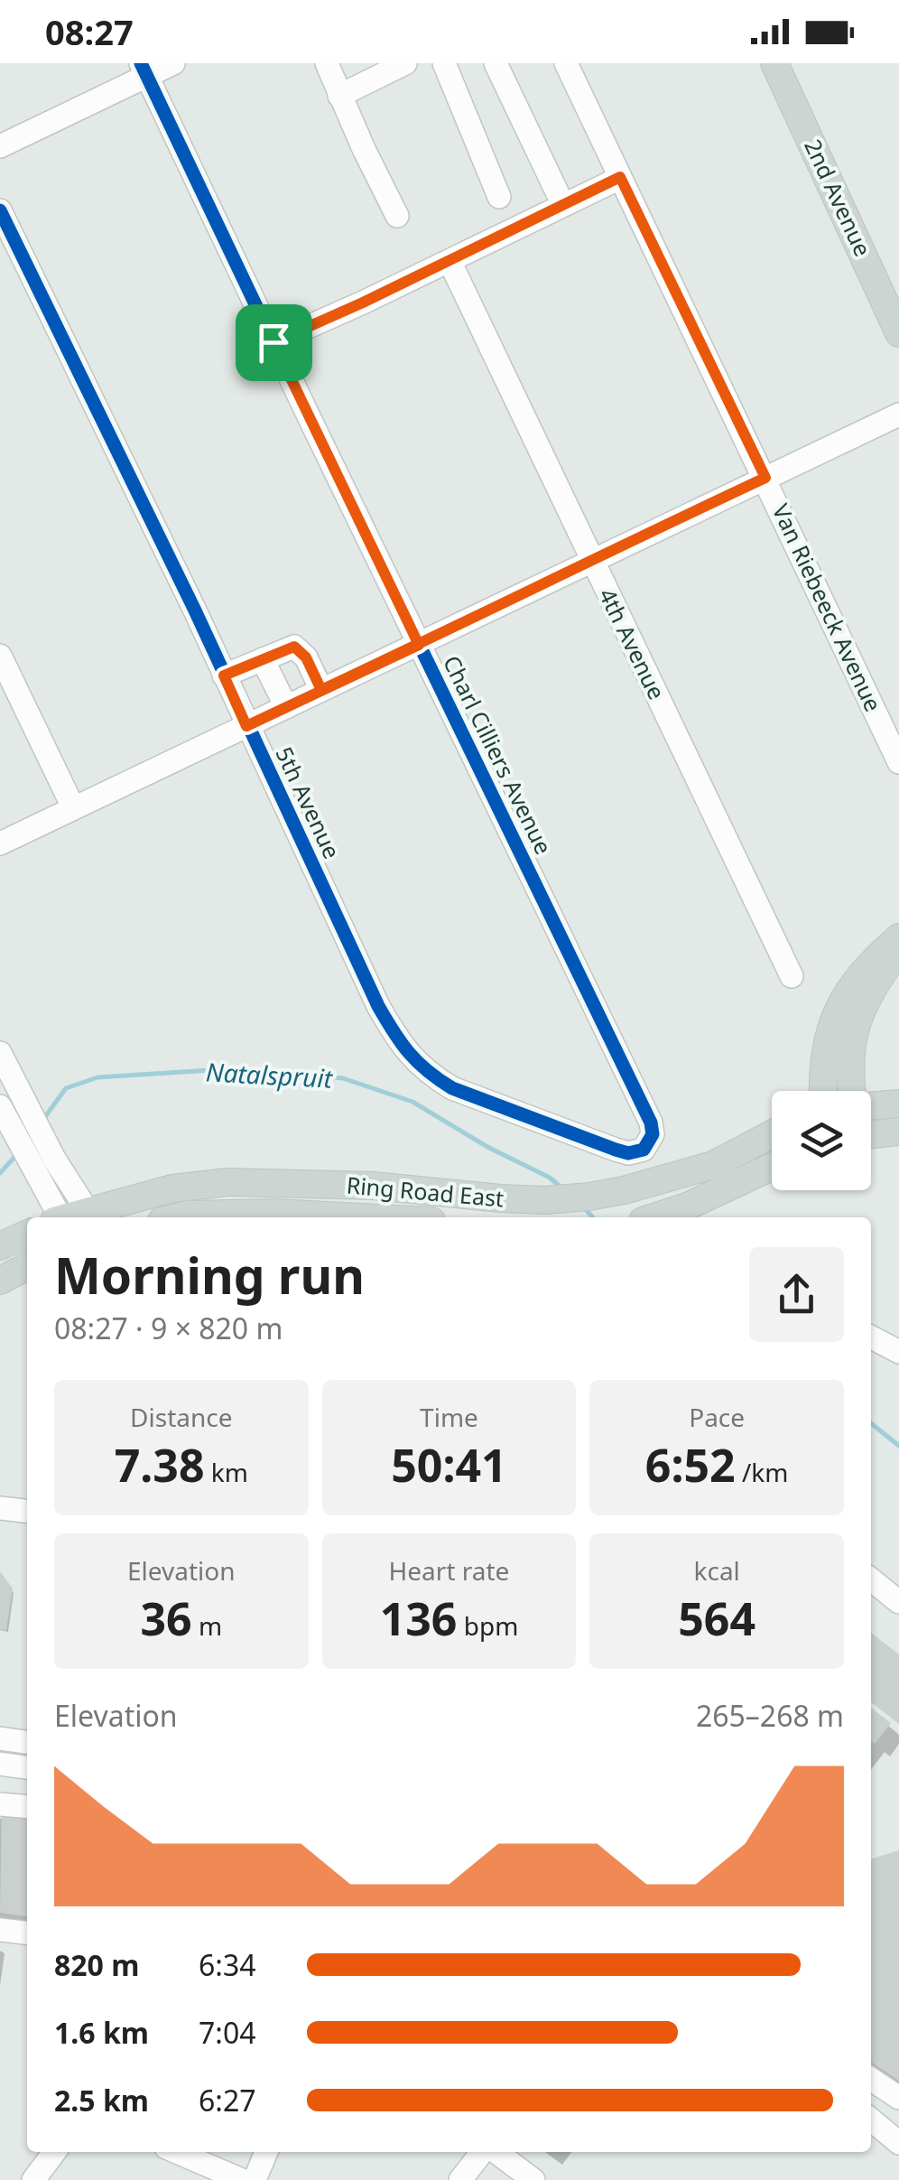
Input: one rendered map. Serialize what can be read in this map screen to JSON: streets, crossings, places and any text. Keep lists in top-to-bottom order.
{
  "streets": {
    "main road": ["2nd Avenue", "Ring Road East"],
    "street": [
      "Van Riebeeck Avenue",
      "4th Avenue",
      "Charl Cilliers Avenue",
      "5th Avenue"
    ]
  },
  "crossings": [
    ["Charl Cilliers Avenue", "5th Avenue"]
  ],
  "water": ["Natalspruit"],
  "page": {
    "status": "08:27",
    "heading": ["Morning run", "08:27 · 9 × 820 m"],
    "stats": [
      ["Distance", "7.38 km"],
      ["Time", "50:41"],
      ["Pace", "6:52 /km"],
      ["Elevation", "36 m"],
      ["Heart rate", "136 bpm"],
      ["kcal", "564"]
    ],
    "chart": ["Elevation", "265–268 m"],
    "list": [
      {
        "name": "820 m",
        "note": "6:34"
      },
      {
        "name": "1.6 km",
        "note": "7:04"
      },
      {
        "name": "2.5 km",
        "note": "6:27"
      }
    ]
  }
}
